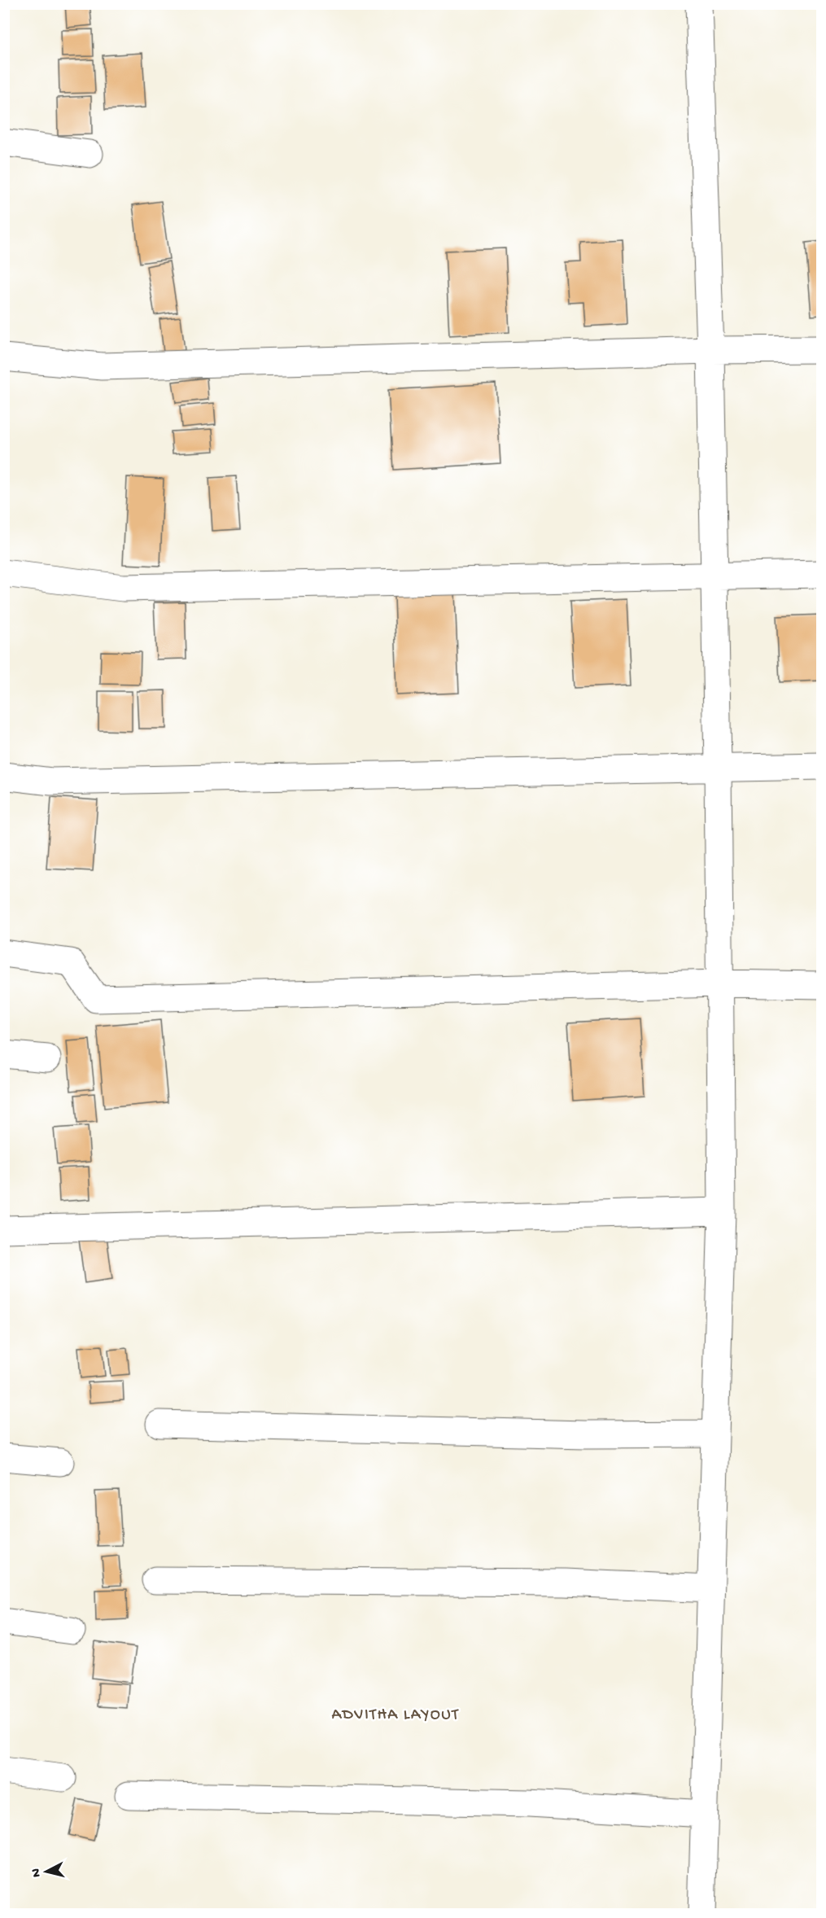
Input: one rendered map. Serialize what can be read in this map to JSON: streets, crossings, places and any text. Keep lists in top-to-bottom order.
{
  "districts": ["ADVITHA LAYOUT"],
  "north": "left"
}
